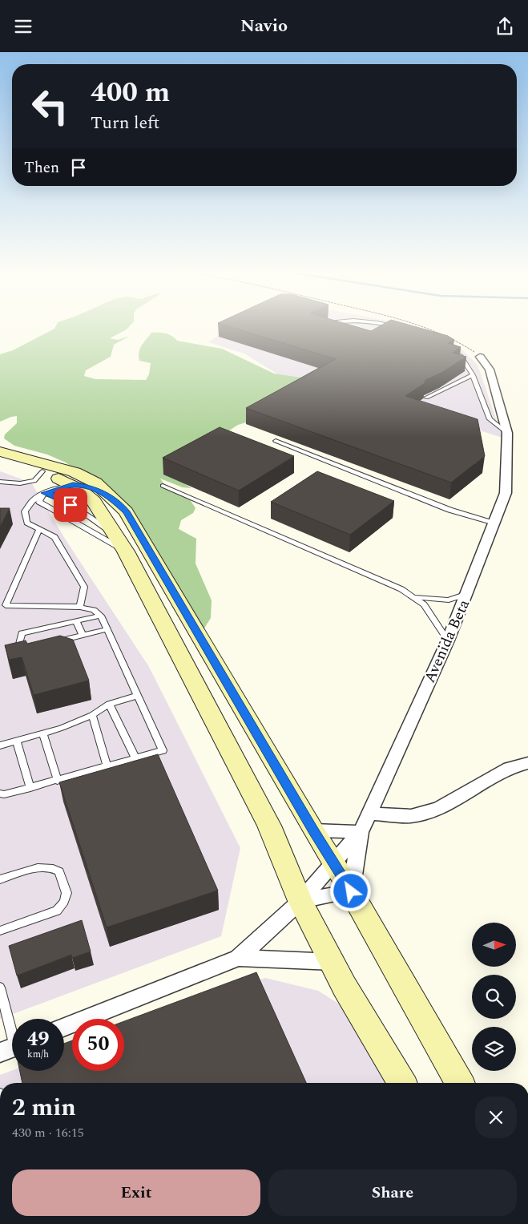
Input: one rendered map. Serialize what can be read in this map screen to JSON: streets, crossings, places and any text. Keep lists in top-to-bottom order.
{
  "streets": {
    "street": ["Avenida Beta"]
  },
  "north": "right",
  "page": {
    "header": "Navio",
    "turn": ["400 m", "Turn left"],
    "then": "Then",
    "speed": "49 km/h",
    "limit": "50",
    "heading": ["2 min", "430 m · 16:15"],
    "buttons": ["Exit", "Share"]
  }
}
